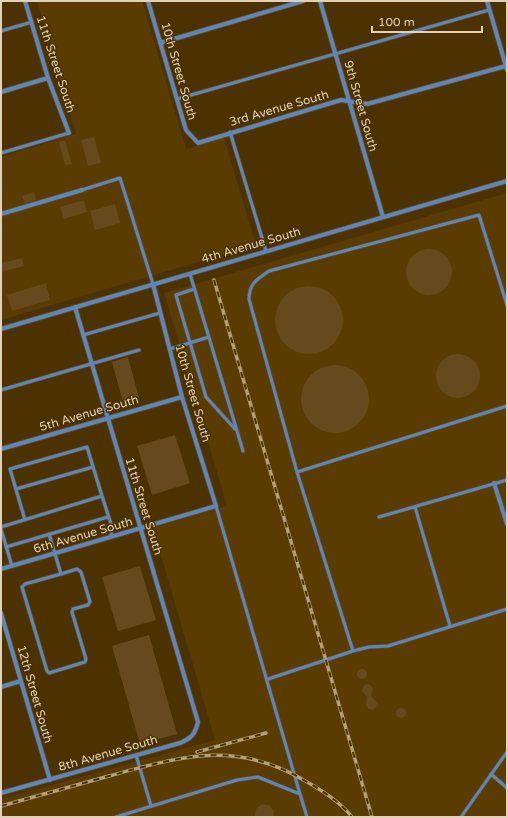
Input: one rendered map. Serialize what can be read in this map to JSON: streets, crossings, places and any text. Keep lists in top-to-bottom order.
{
  "streets": {
    "street": [
      "11th Street South",
      "10th Street South",
      "9th Street South",
      "3rd Avenue South",
      "4th Avenue South",
      "5th Avenue South",
      "6th Avenue South",
      "12th Street South",
      "8th Avenue South"
    ]
  },
  "crossings": [
    ["11th Street South", "4th Avenue South"],
    ["11th Street South", "5th Avenue South"],
    ["11th Street South", "6th Avenue South"],
    ["11th Street South", "8th Avenue South"],
    ["10th Street South", "3rd Avenue South"],
    ["10th Street South", "4th Avenue South"],
    ["10th Street South", "5th Avenue South"],
    ["10th Street South", "6th Avenue South"],
    ["9th Street South", "3rd Avenue South"],
    ["9th Street South", "4th Avenue South"],
    ["12th Street South", "8th Avenue South"]
  ],
  "scale_bar": "100 m"
}
